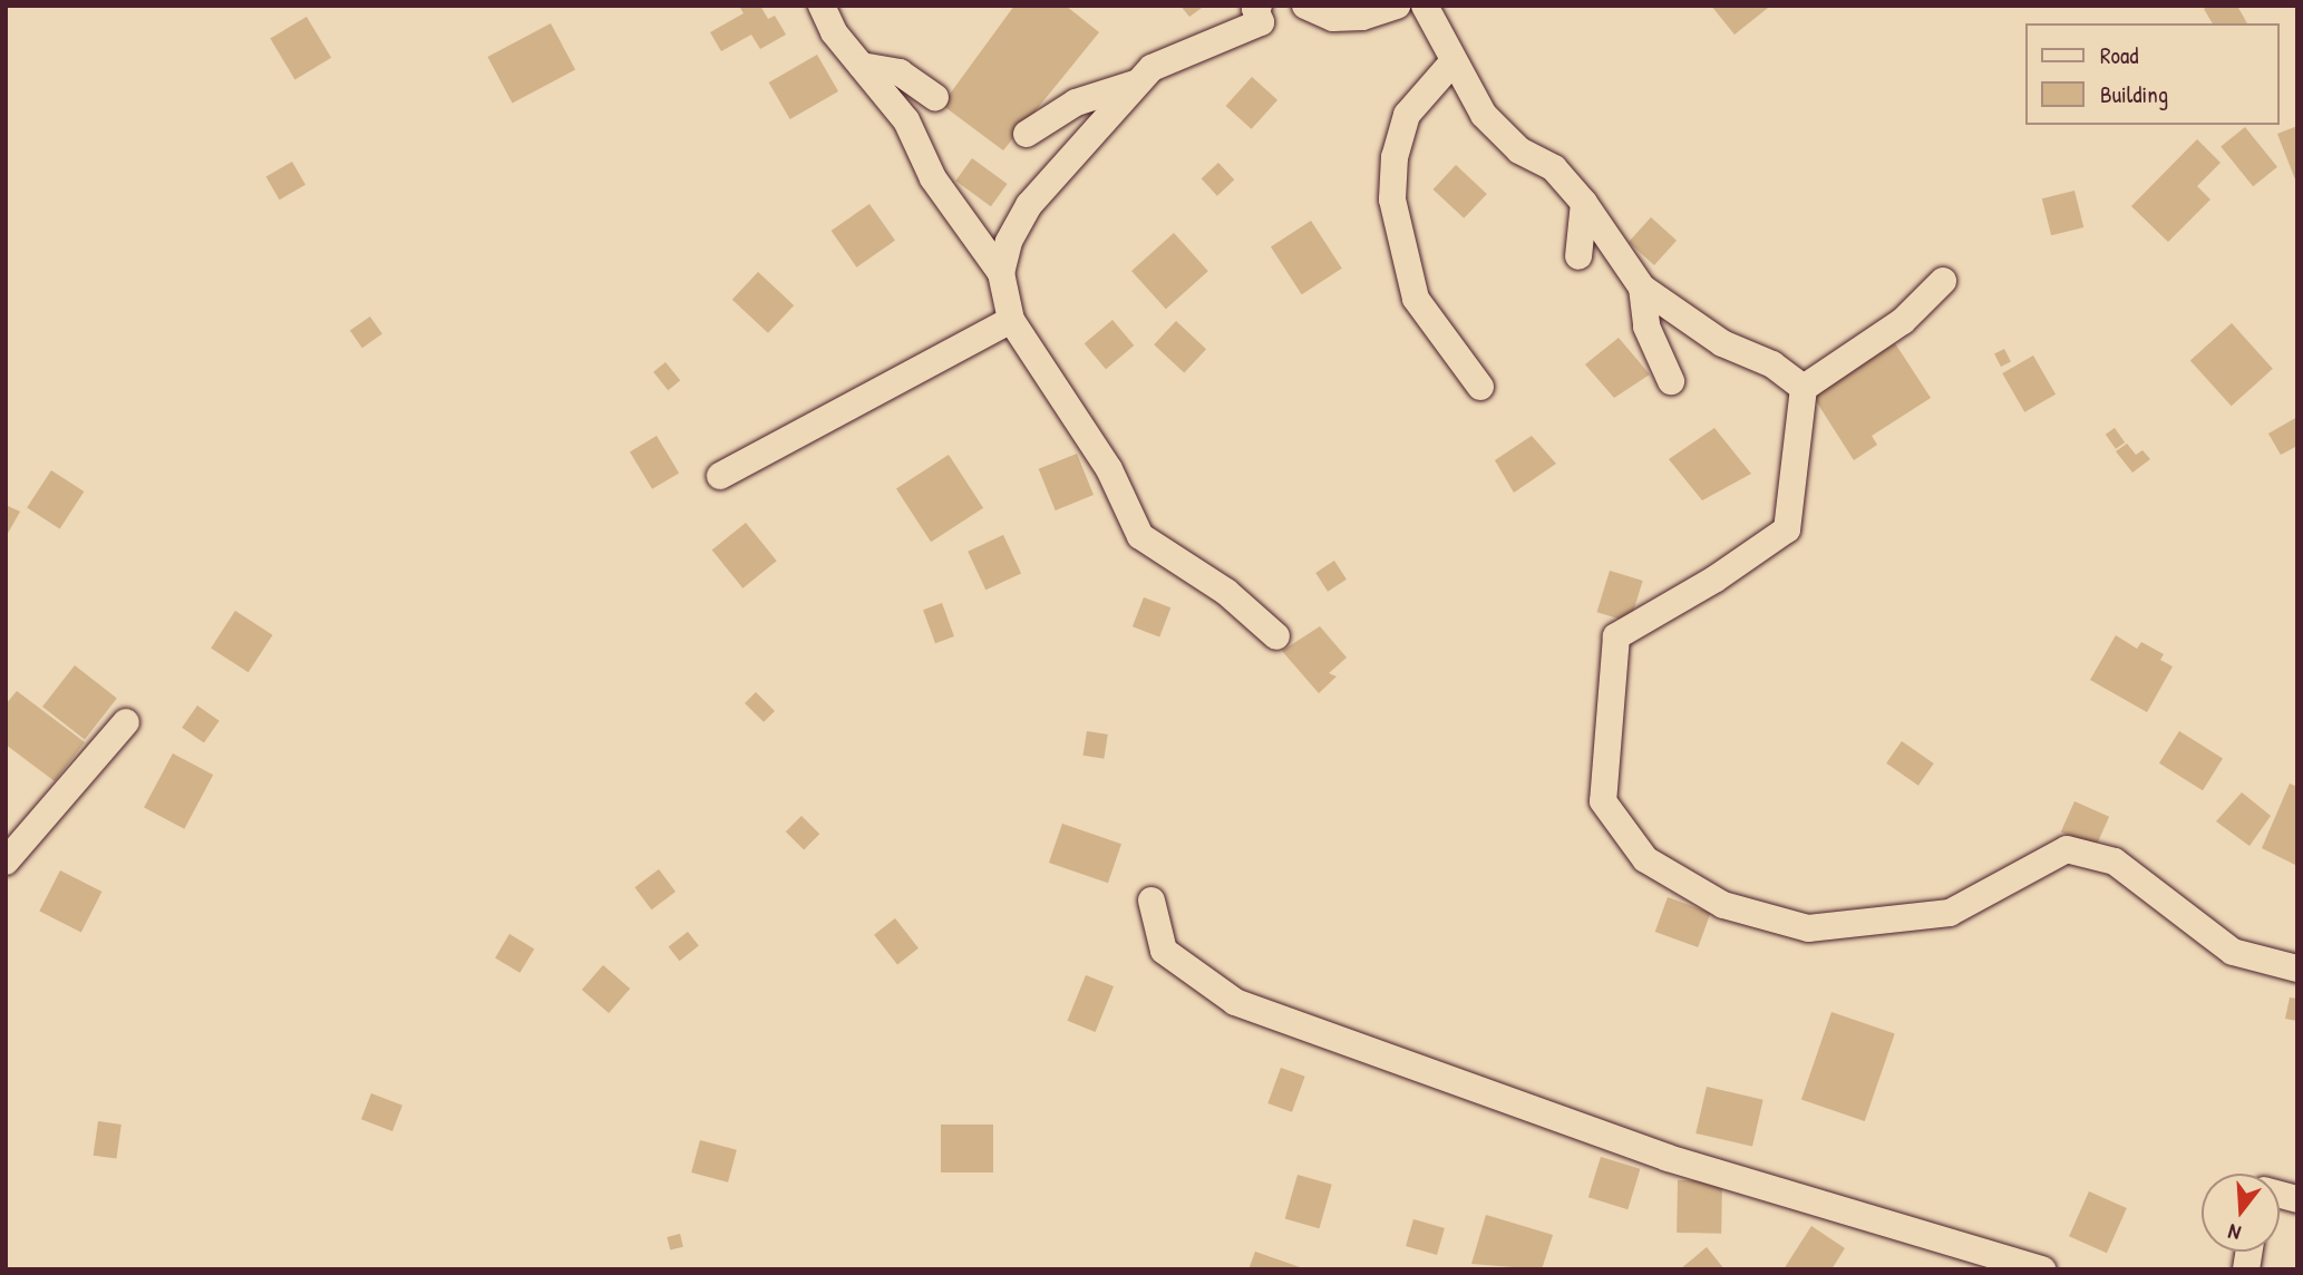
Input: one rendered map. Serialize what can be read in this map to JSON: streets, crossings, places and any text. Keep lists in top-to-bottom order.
{
  "legend": ["Road", "Building"],
  "north": "bottom"
}
